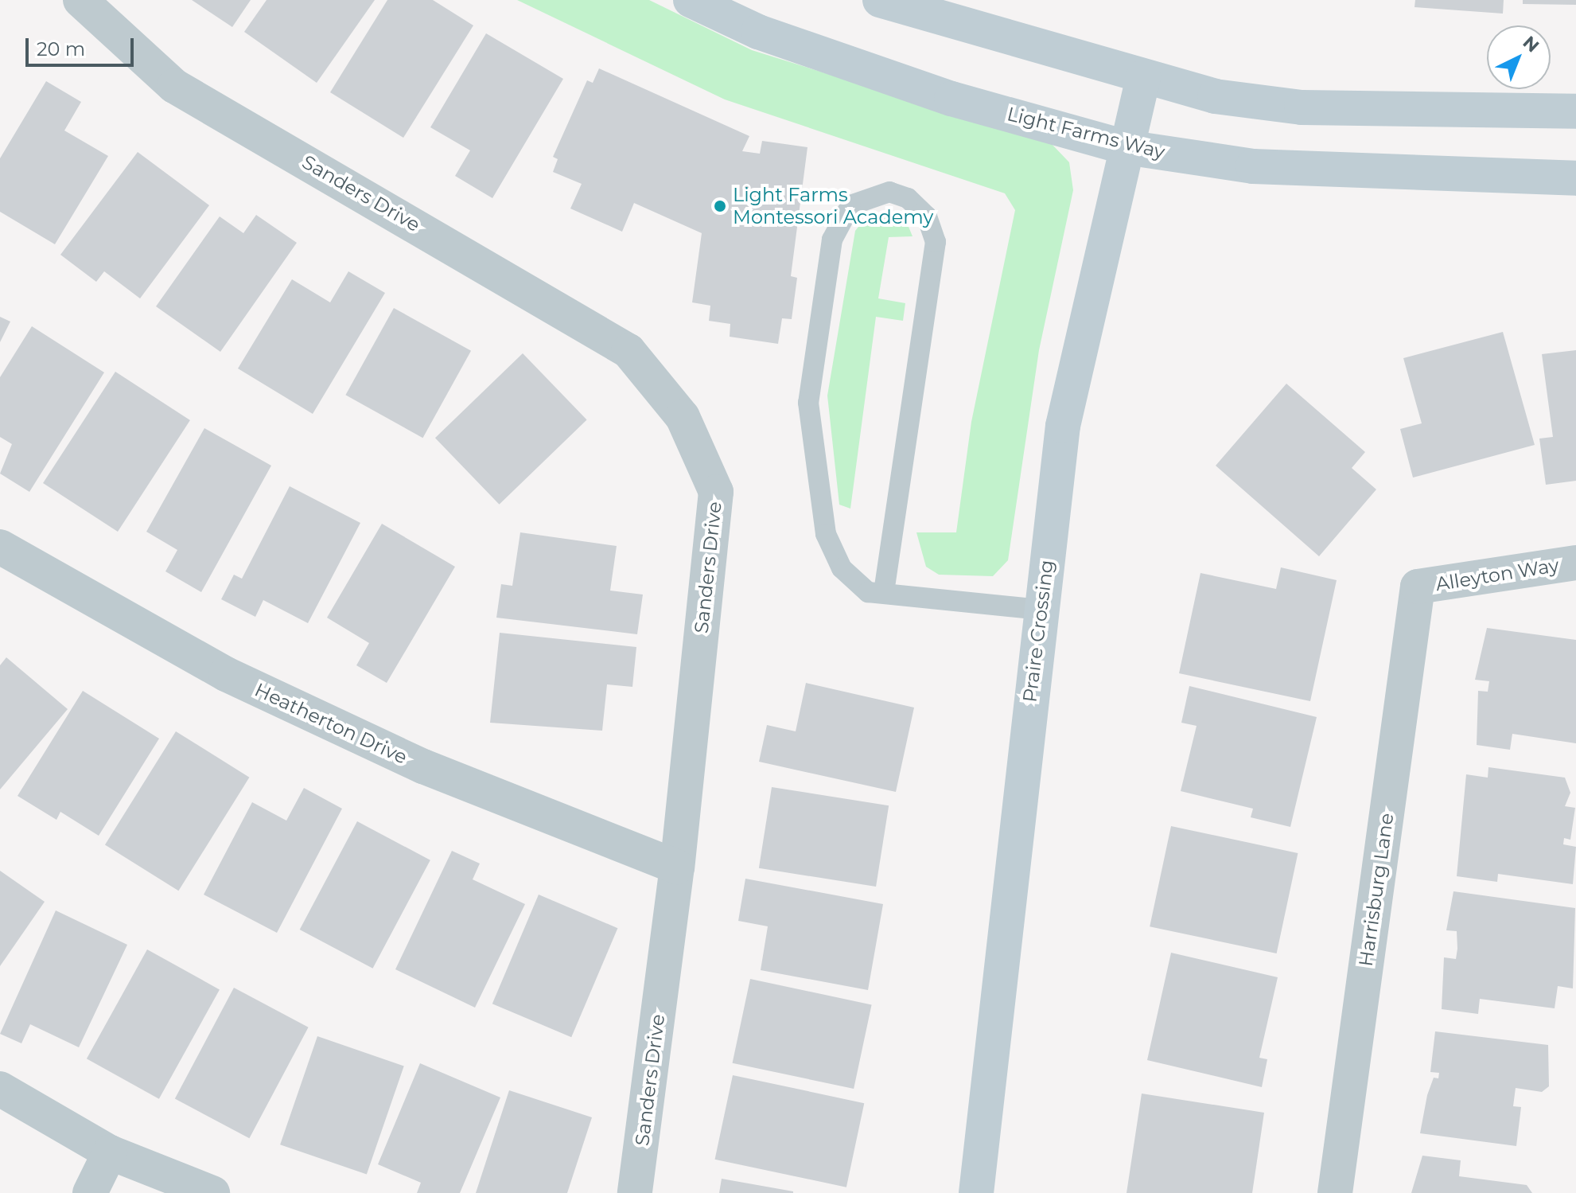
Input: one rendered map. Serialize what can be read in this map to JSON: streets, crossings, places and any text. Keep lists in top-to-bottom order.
{
  "streets": {
    "street": [
      "Light Farms Way",
      "Sanders Drive",
      "Alleyton Way",
      "Praire Crossing",
      "Heatherton Drive",
      "Harrisburg Lane"
    ]
  },
  "crossings": [
    ["Light Farms Way", "Praire Crossing"],
    ["Sanders Drive", "Heatherton Drive"],
    ["Alleyton Way", "Harrisburg Lane"]
  ],
  "places": ["Light Farms Montessori Academy"],
  "scale_bar": "20 m",
  "north": "top right"
}
